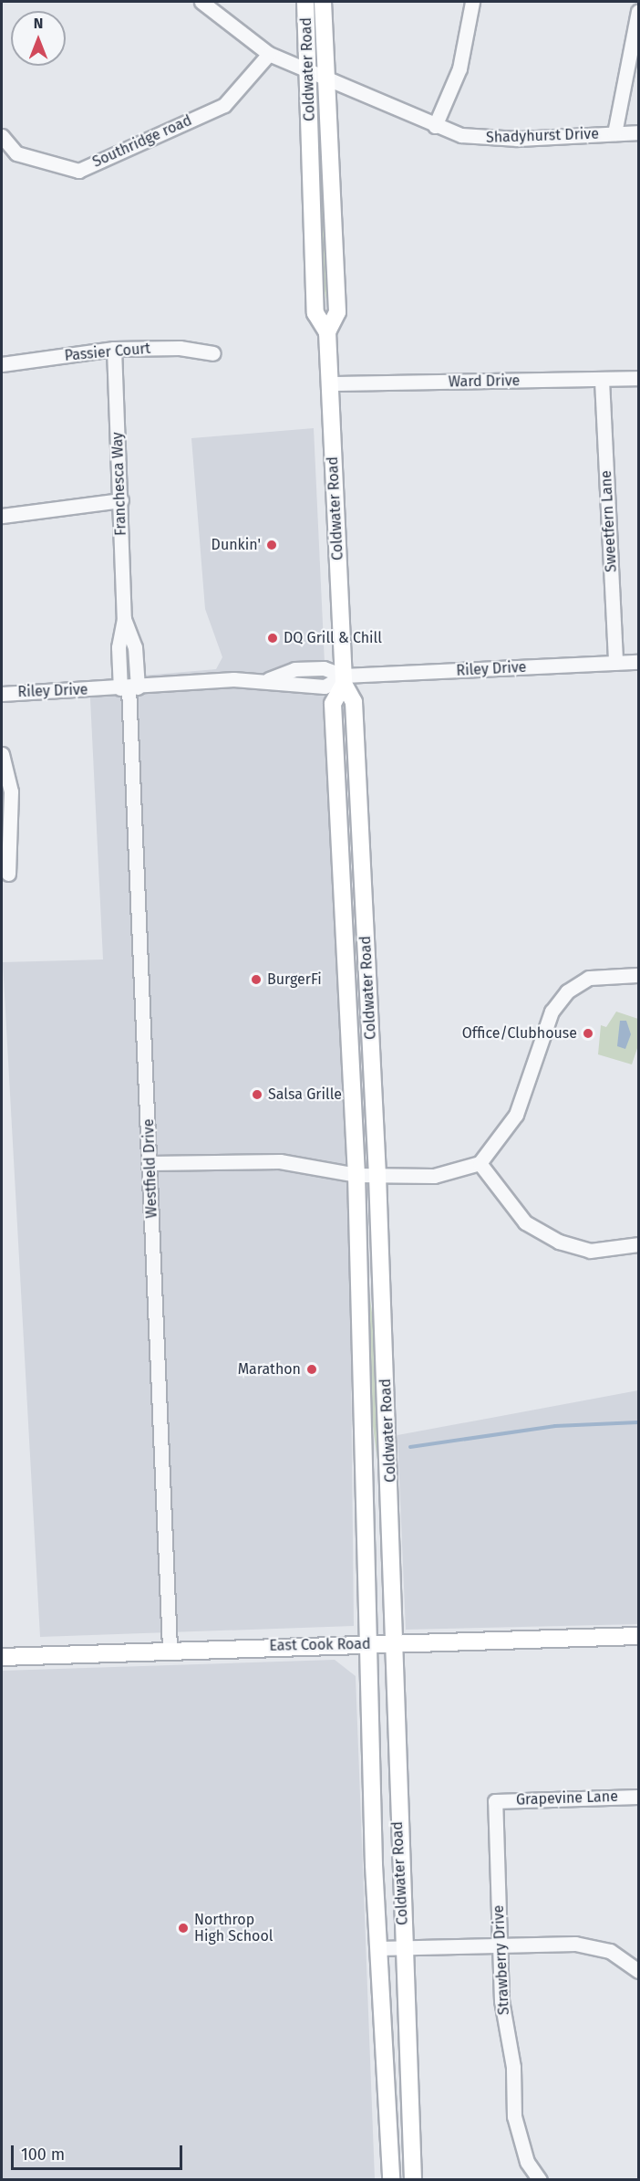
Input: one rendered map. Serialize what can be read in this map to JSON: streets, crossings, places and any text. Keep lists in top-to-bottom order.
{
  "streets": {
    "main road": ["Coldwater Road", "East Cook Road"],
    "street": [
      "Shadyhurst Drive",
      "Southridge road",
      "Passier Court",
      "Ward Drive",
      "Franchesca Way",
      "Sweetfern Lane",
      "Riley Drive",
      "Westfield Drive",
      "Grapevine Lane",
      "Strawberry Drive"
    ]
  },
  "crossings": [
    ["Coldwater Road", "Shadyhurst Drive"],
    ["Coldwater Road", "Ward Drive"],
    ["Coldwater Road", "Riley Drive"],
    ["Coldwater Road", "East Cook Road"],
    ["Shadyhurst Drive", "Southridge road"],
    ["Passier Court", "Franchesca Way"],
    ["Ward Drive", "Sweetfern Lane"],
    ["Franchesca Way", "Riley Drive"],
    ["Franchesca Way", "Westfield Drive"],
    ["Sweetfern Lane", "Riley Drive"],
    ["Riley Drive", "Westfield Drive"],
    ["Westfield Drive", "East Cook Road"],
    ["Grapevine Lane", "Strawberry Drive"]
  ],
  "places": [
    "Dunkin'",
    "DQ Grill & Chill",
    "BurgerFi",
    "Office/Clubhouse",
    "Salsa Grille",
    "Marathon",
    "Northrop High School"
  ],
  "scale_bar": "100 m",
  "north": "top"
}
